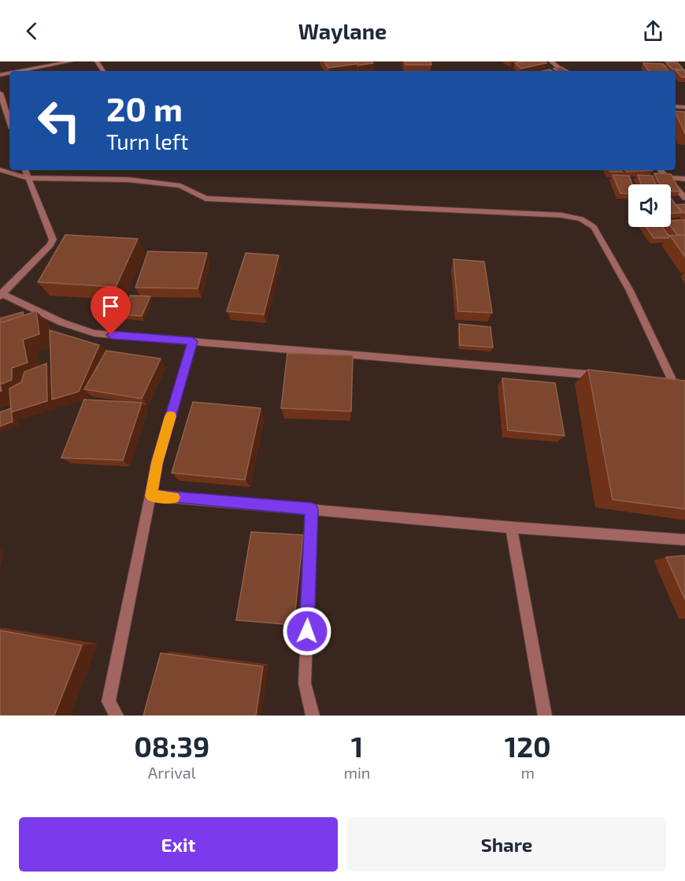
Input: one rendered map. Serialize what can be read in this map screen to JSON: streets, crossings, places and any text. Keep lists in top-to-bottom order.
{
  "page": {
    "header": "Waylane",
    "turn": ["20 m", "Turn left"],
    "eta": [
      "08:39",
      "Arrival",
      "1",
      "min",
      "120",
      "m"
    ],
    "buttons": ["Exit", "Share"]
  }
}
